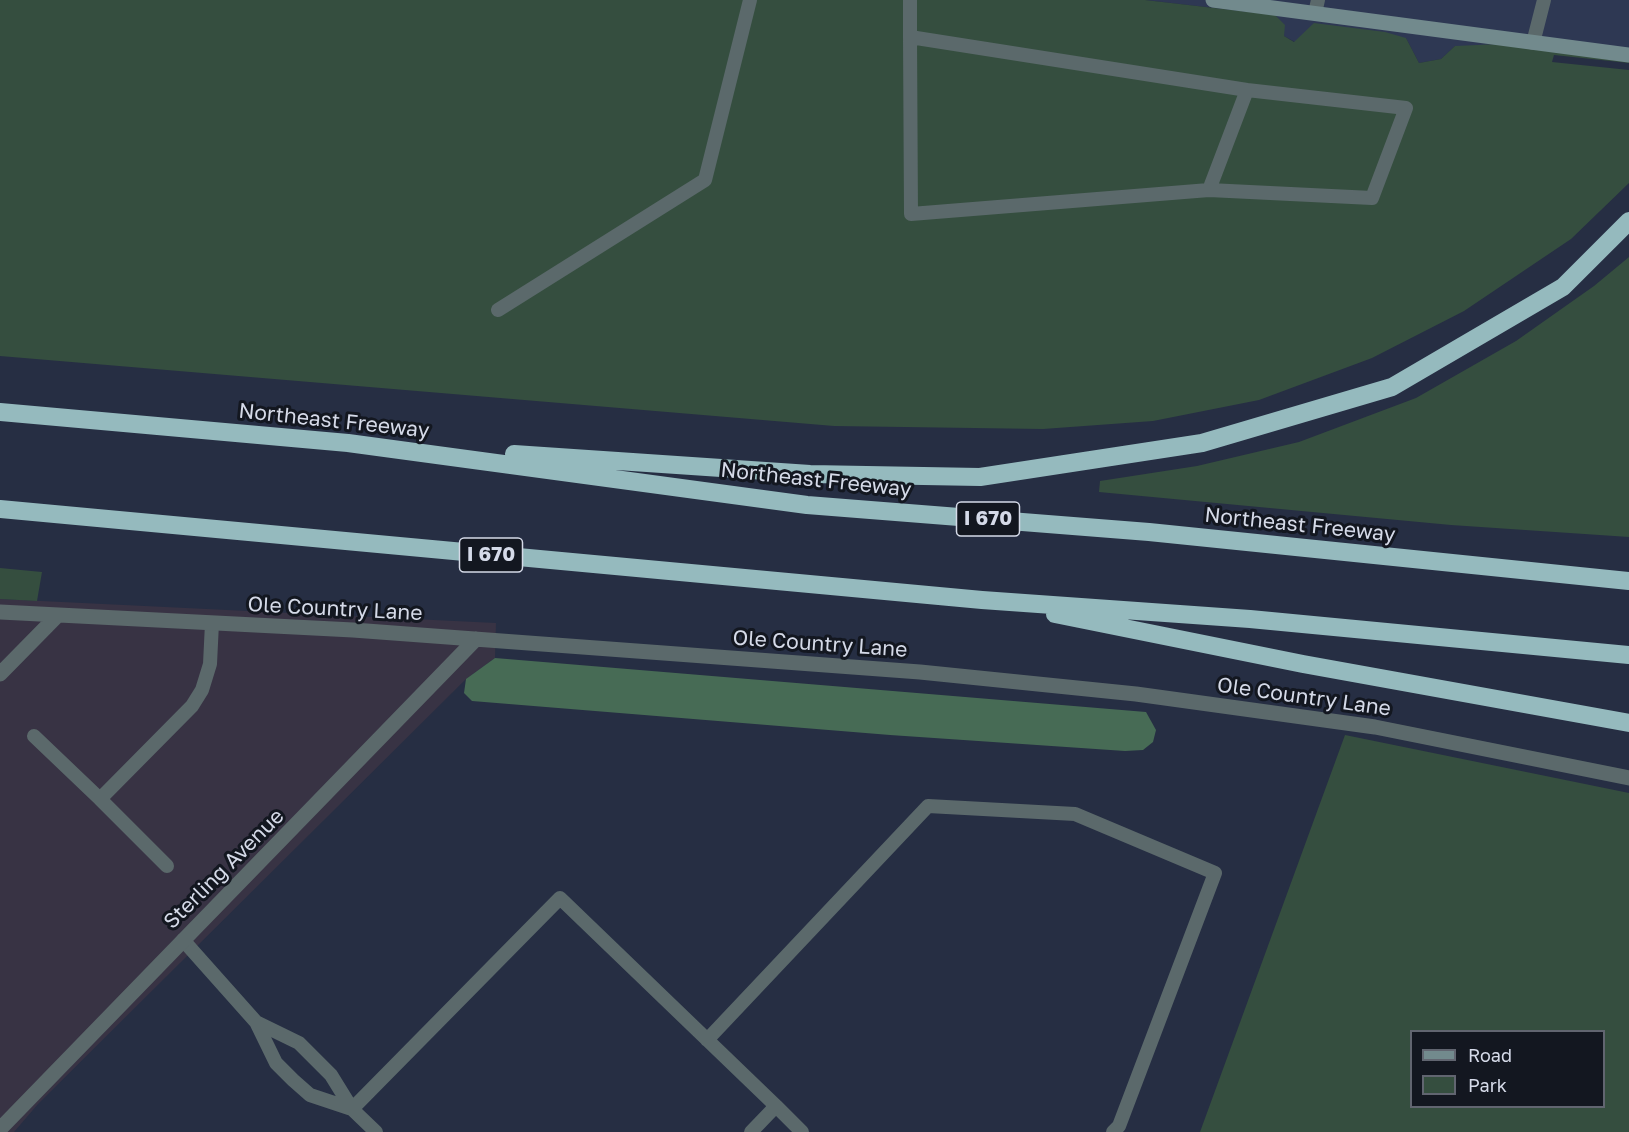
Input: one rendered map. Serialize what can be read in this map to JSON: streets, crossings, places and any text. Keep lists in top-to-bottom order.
{
  "streets": {
    "highway": ["Northeast Freeway", "I 670"],
    "street": ["Ole Country Lane", "Sterling Avenue"]
  },
  "crossings": [
    ["Ole Country Lane", "Sterling Avenue"]
  ],
  "legend": ["Road", "Park"]
}
